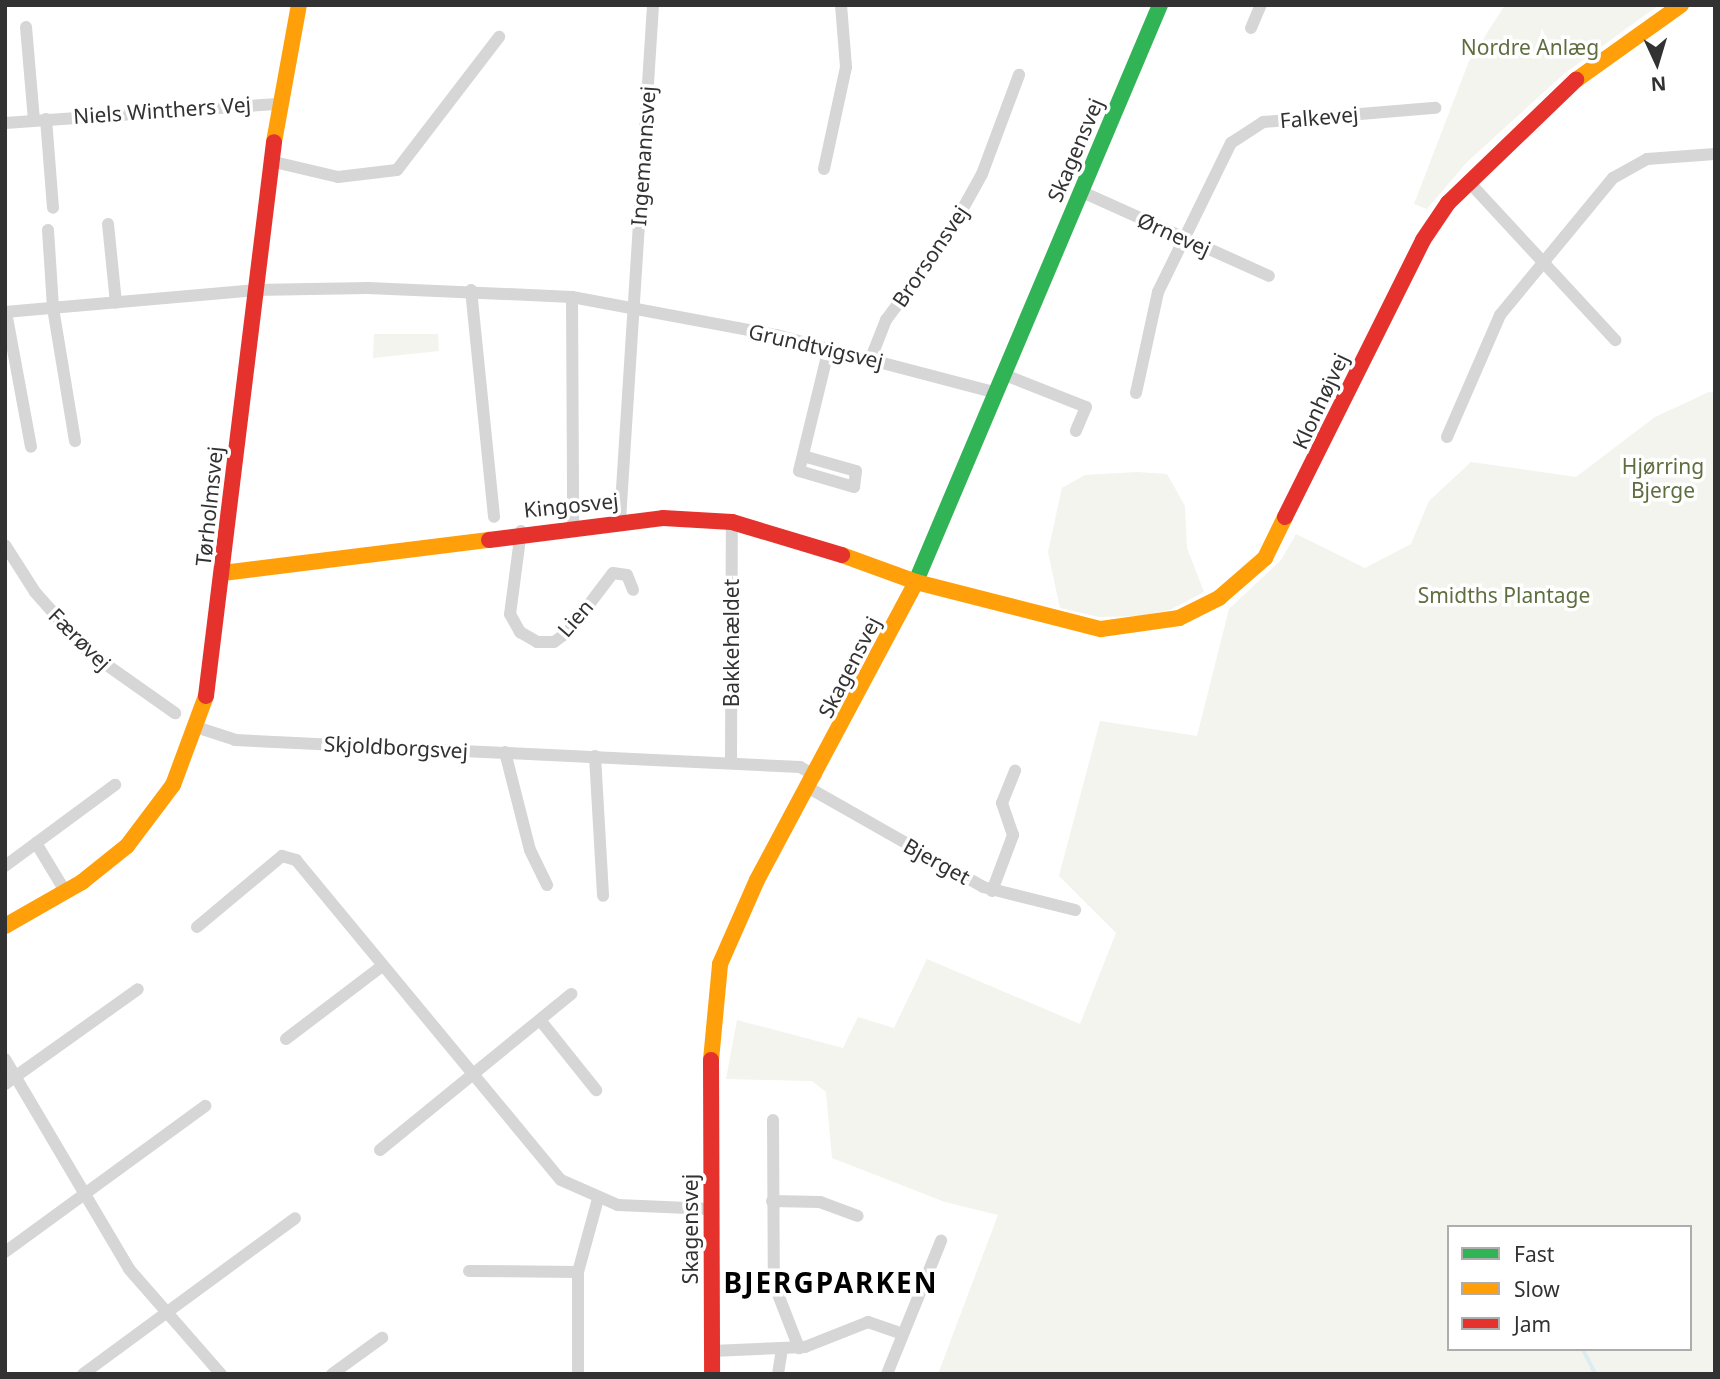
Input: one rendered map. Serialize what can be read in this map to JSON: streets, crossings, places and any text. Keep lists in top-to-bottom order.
{
  "streets": {
    "street": [
      "Niels Winthers Vej",
      "Falkevej",
      "Skagensvej",
      "Ingemannsvej",
      "Ørnevej",
      "Brorsonsvej",
      "Grundtvigsvej",
      "Klonhøjvej",
      "Kingosvej",
      "Tørholmsvej",
      "Lien",
      "Færøvej",
      "Bakkehældet",
      "Skjoldborgsvej",
      "Bjerget"
    ]
  },
  "crossings": [
    ["Niels Winthers Vej", "Tørholmsvej"],
    ["Falkevej", "Ørnevej"],
    ["Skagensvej", "Ørnevej"],
    ["Skagensvej", "Grundtvigsvej"],
    ["Skagensvej", "Klonhøjvej"],
    ["Skagensvej", "Kingosvej"],
    ["Skagensvej", "Skjoldborgsvej"],
    ["Skagensvej", "Bjerget"],
    ["Ingemannsvej", "Grundtvigsvej"],
    ["Brorsonsvej", "Grundtvigsvej"],
    ["Grundtvigsvej", "Tørholmsvej"],
    ["Klonhøjvej", "Kingosvej"],
    ["Kingosvej", "Tørholmsvej"],
    ["Kingosvej", "Lien"],
    ["Kingosvej", "Bakkehældet"],
    ["Tørholmsvej", "Skjoldborgsvej"],
    ["Bakkehældet", "Skjoldborgsvej"],
    ["Skjoldborgsvej", "Bjerget"]
  ],
  "districts": ["BJERGPARKEN"],
  "parks": ["Nordre Anlæg", "Hjørring Bjerge", "Smidths Plantage"],
  "legend": ["Fast", "Slow", "Jam"],
  "north": "bottom"
}
